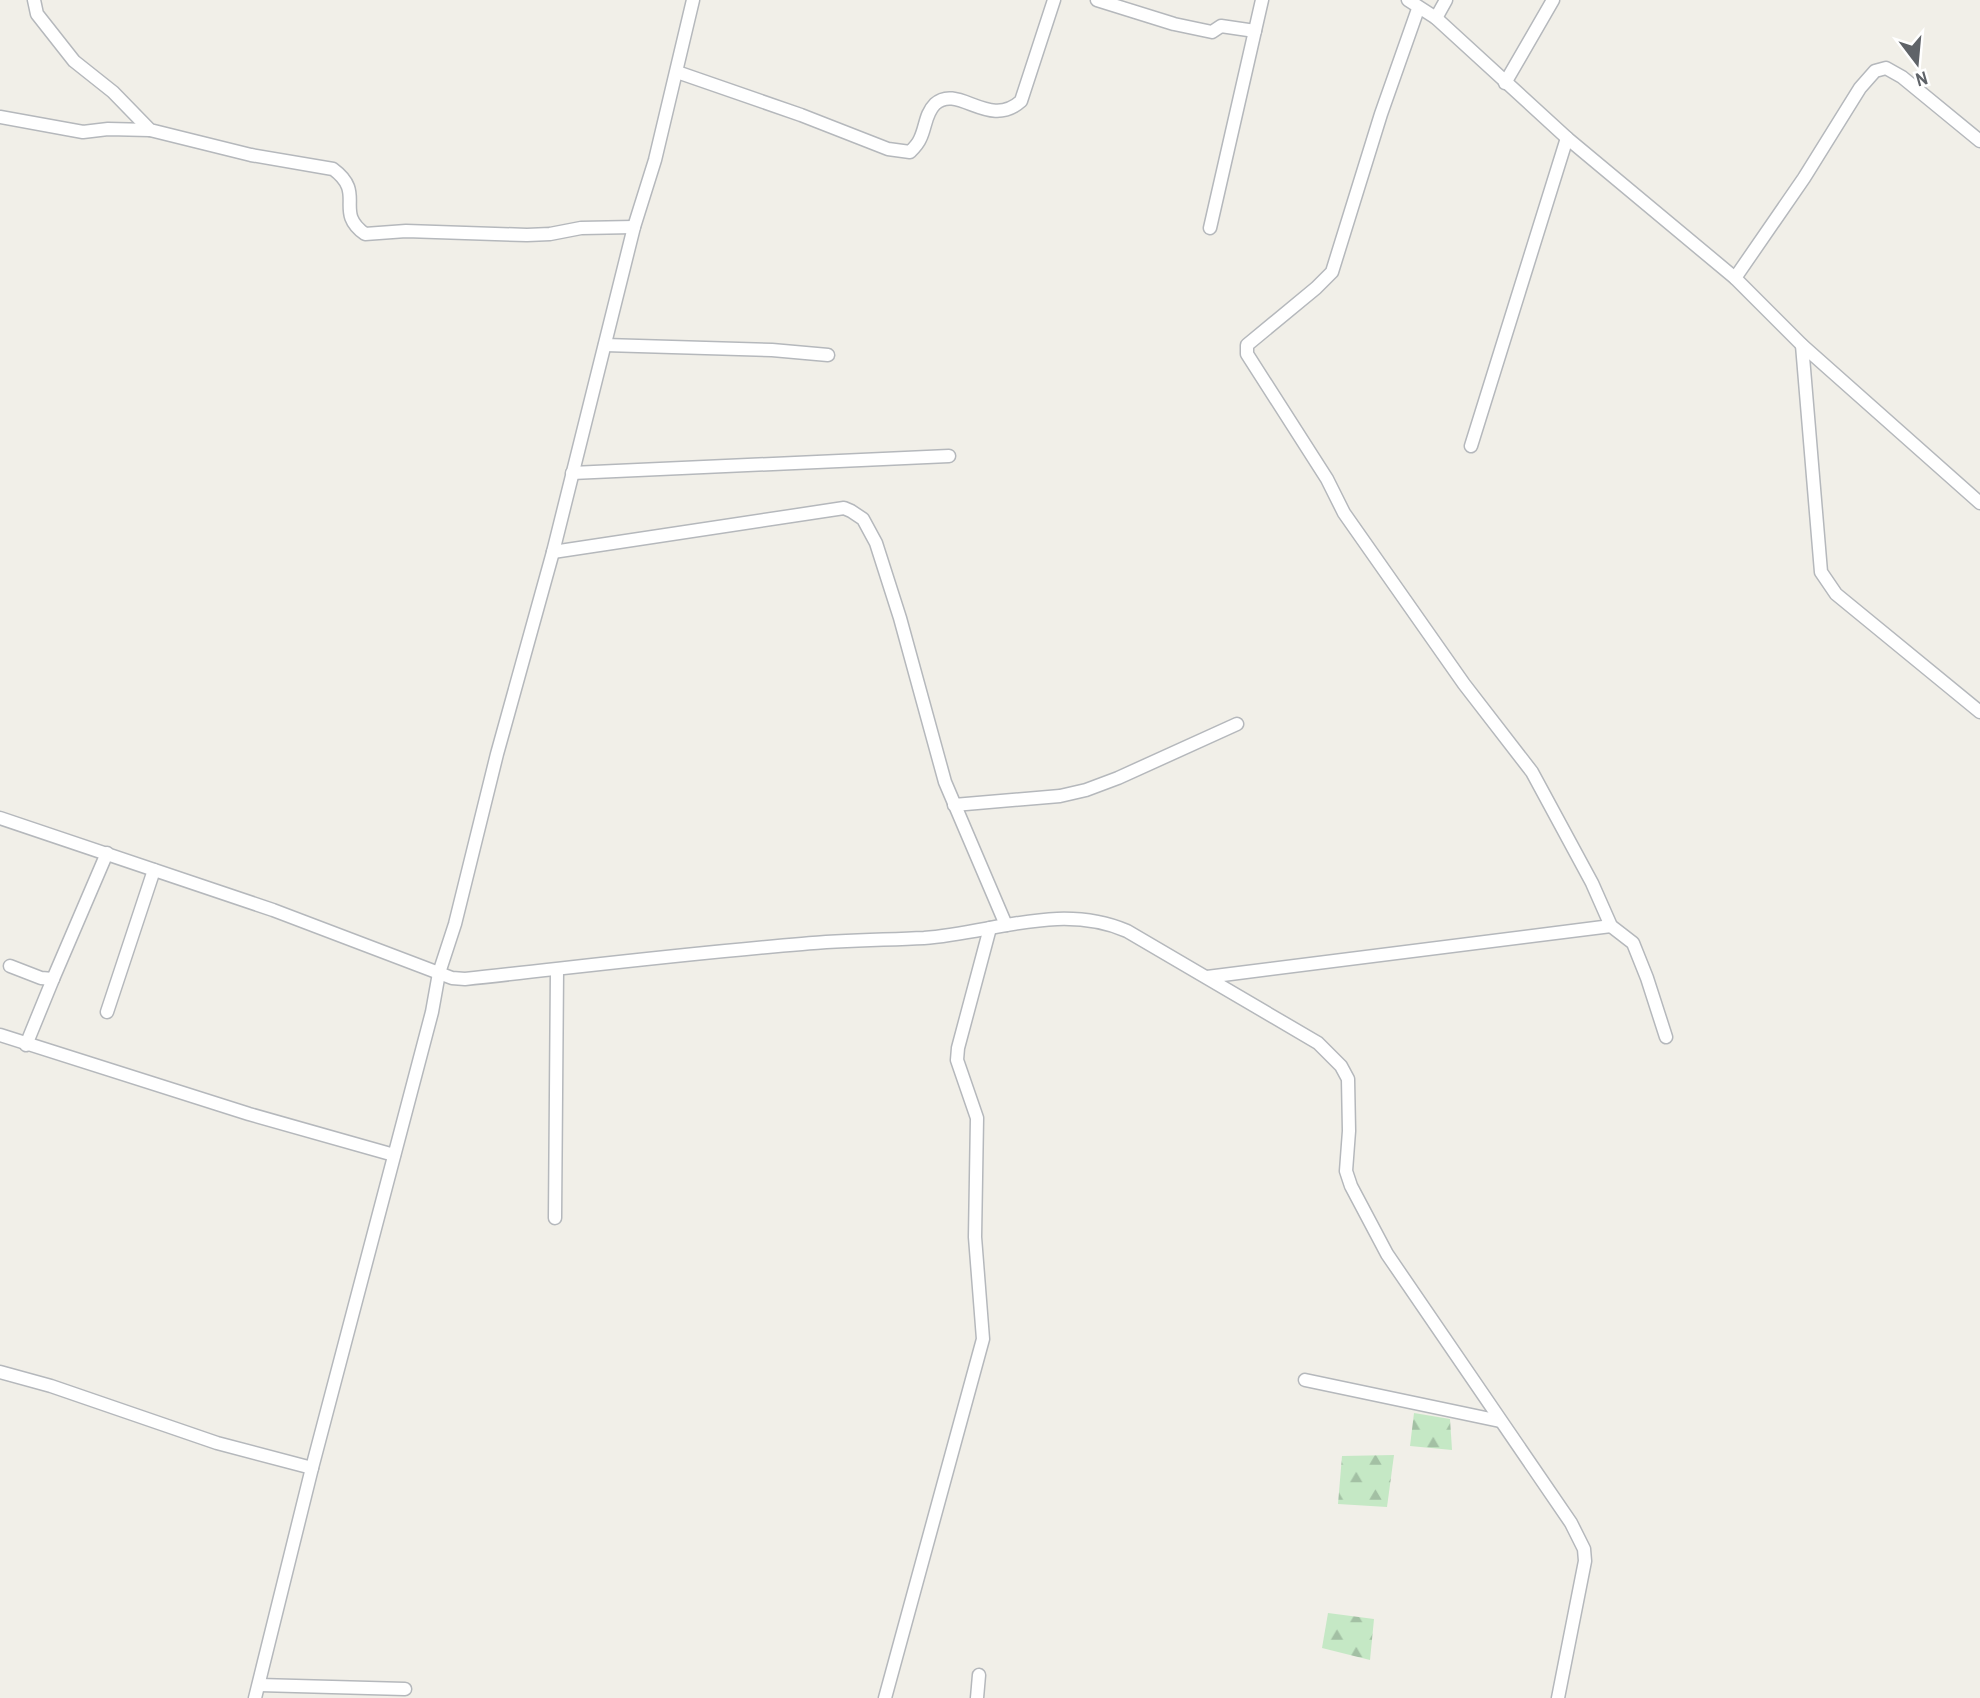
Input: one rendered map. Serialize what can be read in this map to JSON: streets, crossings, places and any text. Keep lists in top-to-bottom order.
{
  "north": "bottom"
}
